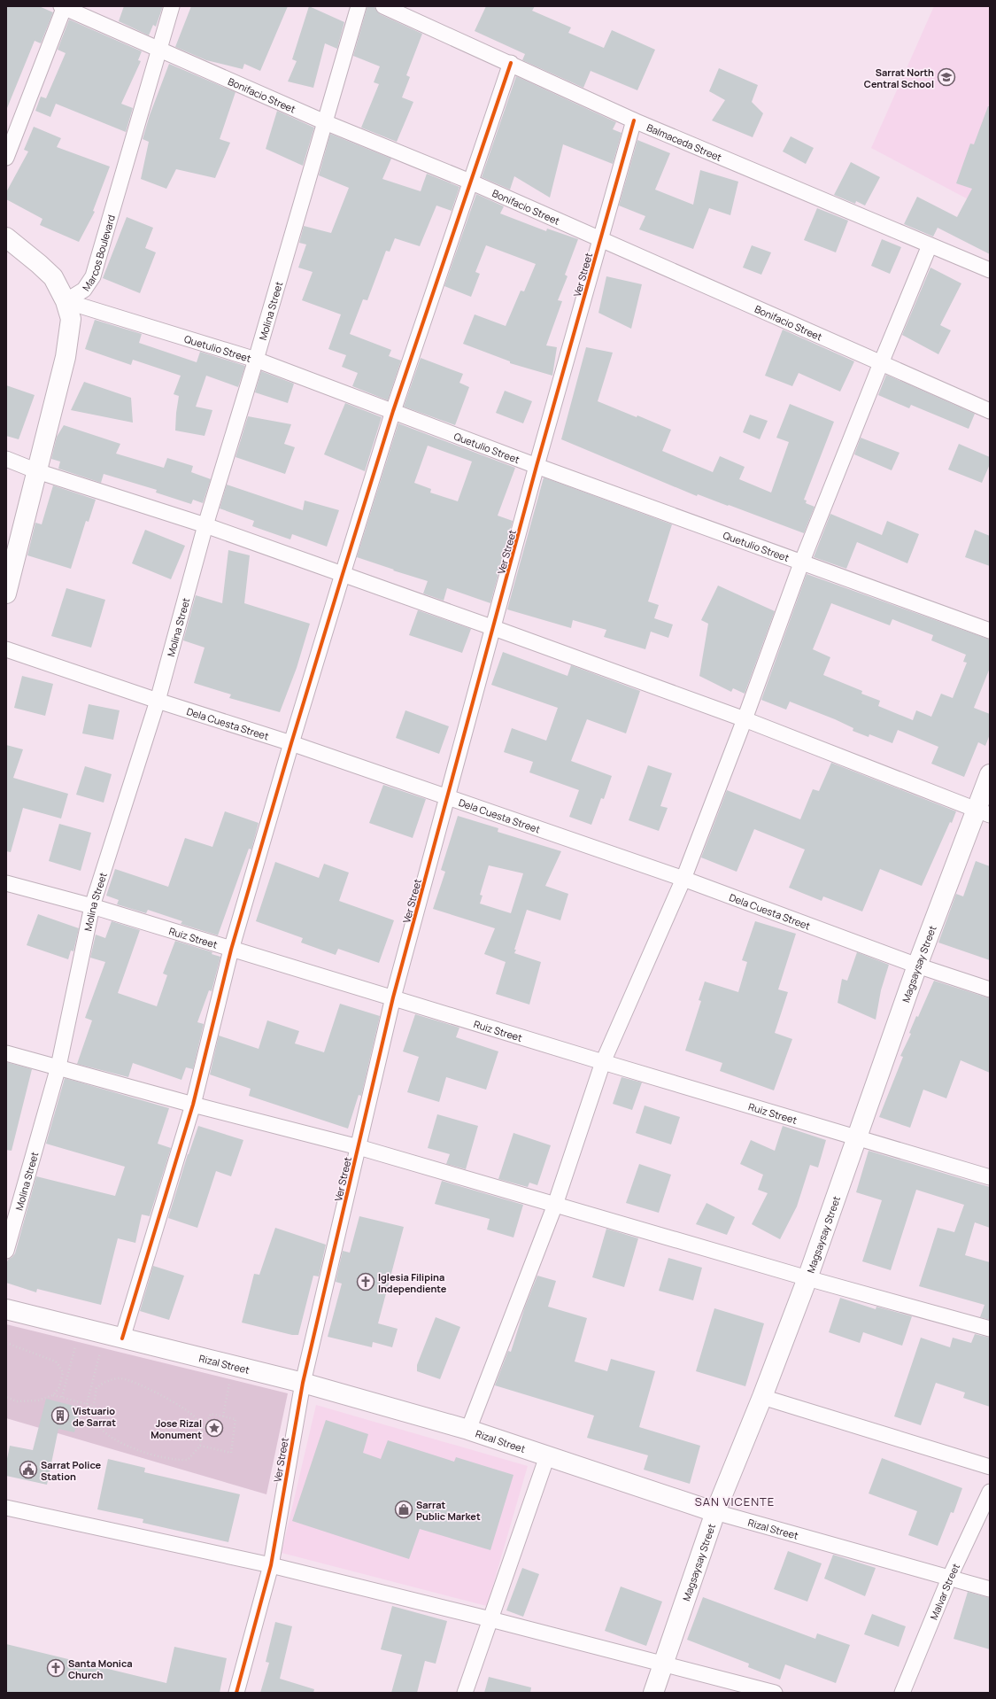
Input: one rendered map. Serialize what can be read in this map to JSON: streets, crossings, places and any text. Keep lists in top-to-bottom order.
{
  "streets": {
    "main road": ["Magsaysay Street", "Rizal Street"],
    "street": [
      "Bonifacio Street",
      "Balmaceda Street",
      "Marcos Boulevard",
      "Ver Street",
      "Molina Street",
      "Quetulio Street",
      "Dela Cuesta Street",
      "Ruiz Street",
      "Malvar Street"
    ]
  },
  "crossings": [
    ["Bonifacio Street", "Marcos Boulevard"],
    ["Bonifacio Street", "Ver Street"],
    ["Bonifacio Street", "Molina Street"],
    ["Balmaceda Street", "Ver Street"],
    ["Marcos Boulevard", "Quetulio Street"],
    ["Ver Street", "Quetulio Street"],
    ["Ver Street", "Dela Cuesta Street"],
    ["Ver Street", "Ruiz Street"],
    ["Ver Street", "Rizal Street"],
    ["Molina Street", "Quetulio Street"],
    ["Molina Street", "Dela Cuesta Street"],
    ["Molina Street", "Ruiz Street"],
    ["Dela Cuesta Street", "Magsaysay Street"],
    ["Ruiz Street", "Magsaysay Street"],
    ["Magsaysay Street", "Rizal Street"],
    ["Rizal Street", "Malvar Street"]
  ],
  "districts": ["SAN VICENTE"],
  "places": {
    "school or university": ["Sarrat North Central School"],
    "church": ["Iglesia Filipina Independiente", "Santa Monica Church"],
    "building": ["Vistuario de Sarrat"],
    "place": ["Jose Rizal Monument"],
    "public building": ["Sarrat Police Station"],
    "shop": ["Sarrat Public Market"]
  }
}
